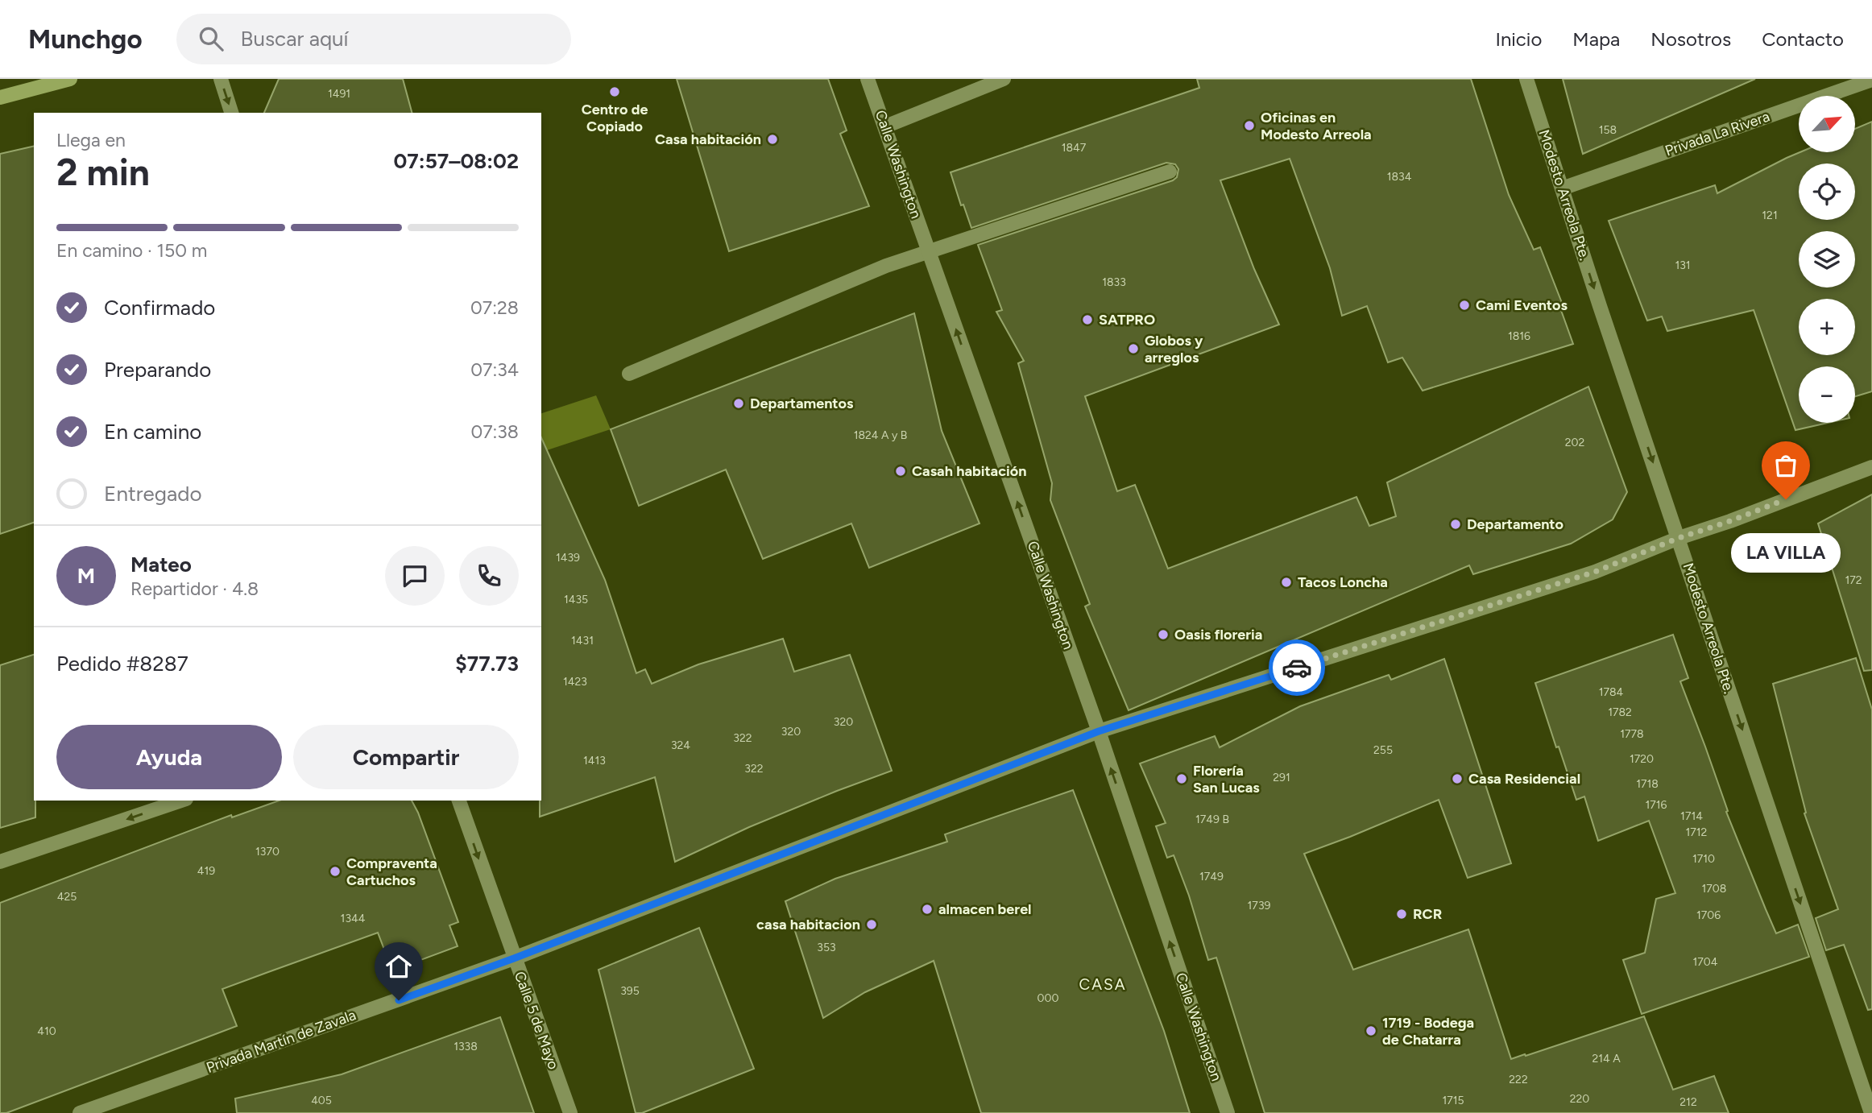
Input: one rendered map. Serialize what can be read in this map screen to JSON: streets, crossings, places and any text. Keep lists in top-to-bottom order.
{
  "streets": {
    "street": [
      "Privada La Rivera",
      "Calle Washington",
      "Modesto Arreola Pte.",
      "Calle 5 de Mayo",
      "Privada Martín de Zavala"
    ]
  },
  "crossings": [
    ["Privada La Rivera", "Modesto Arreola Pte."],
    ["Calle Washington", "Privada Martín de Zavala"],
    ["Modesto Arreola Pte.", "Privada Martín de Zavala"],
    ["Calle 5 de Mayo", "Privada Martín de Zavala"]
  ],
  "one_way": ["Calle Washington", "Modesto Arreola Pte.", "Calle 5 de Mayo"],
  "districts": ["CASA"],
  "places": [
    "Centro de Copiado",
    "Oficinas en Modesto Arreola",
    "Casa habitación",
    "Cami Eventos",
    "SATPRO",
    "Globos y arreglos",
    "Departamentos",
    "Casah habitación",
    "LA VILLA",
    "Departamento",
    "Tacos Loncha",
    "Oasis floreria",
    "Florería San Lucas",
    "Casa Residencial",
    "Compraventa Cartuchos",
    "almacen berel",
    "RCR",
    "casa habitacion",
    "1719 - Bodega de Chatarra"
  ],
  "house_numbers": [
    "1491",
    "158",
    "1847",
    "1834",
    "121",
    "131",
    "1833",
    "1816",
    "1824 A y B",
    "202",
    "1439",
    "172",
    "1435",
    "1431",
    "1423",
    "1784",
    "1782",
    "320",
    "320",
    "1778",
    "322",
    "324",
    "255",
    "1720",
    "1413",
    "322",
    "291",
    "1718",
    "1716",
    "1714",
    "1749 B",
    "1712",
    "1370",
    "1710",
    "419",
    "1749",
    "1708",
    "425",
    "1739",
    "1706",
    "1344",
    "353",
    "1704",
    "395",
    "000",
    "410",
    "1338",
    "214 A",
    "222",
    "220",
    "405",
    "1715",
    "212"
  ],
  "north": "top right",
  "page": {
    "header": "Munchgo",
    "search": "Buscar aquí",
    "nav": [
      "Inicio",
      "Mapa",
      "Nosotros",
      "Contacto"
    ],
    "map_buttons": ["+", "−"],
    "heading": ["2 min", "Llega en", "07:57–08:02"],
    "panel": [
      "Mateo",
      "Repartidor · 4.8",
      "Pedido #8287",
      "$77.73"
    ],
    "bar": "En camino · 150 m",
    "list": [
      ["Confirmado", "07:28"],
      ["Preparando", "07:34"],
      ["En camino", "07:38"],
      "Entregado"
    ],
    "bubble": "LA VILLA",
    "round": "M",
    "buttons": ["Ayuda", "Compartir"]
  }
}
